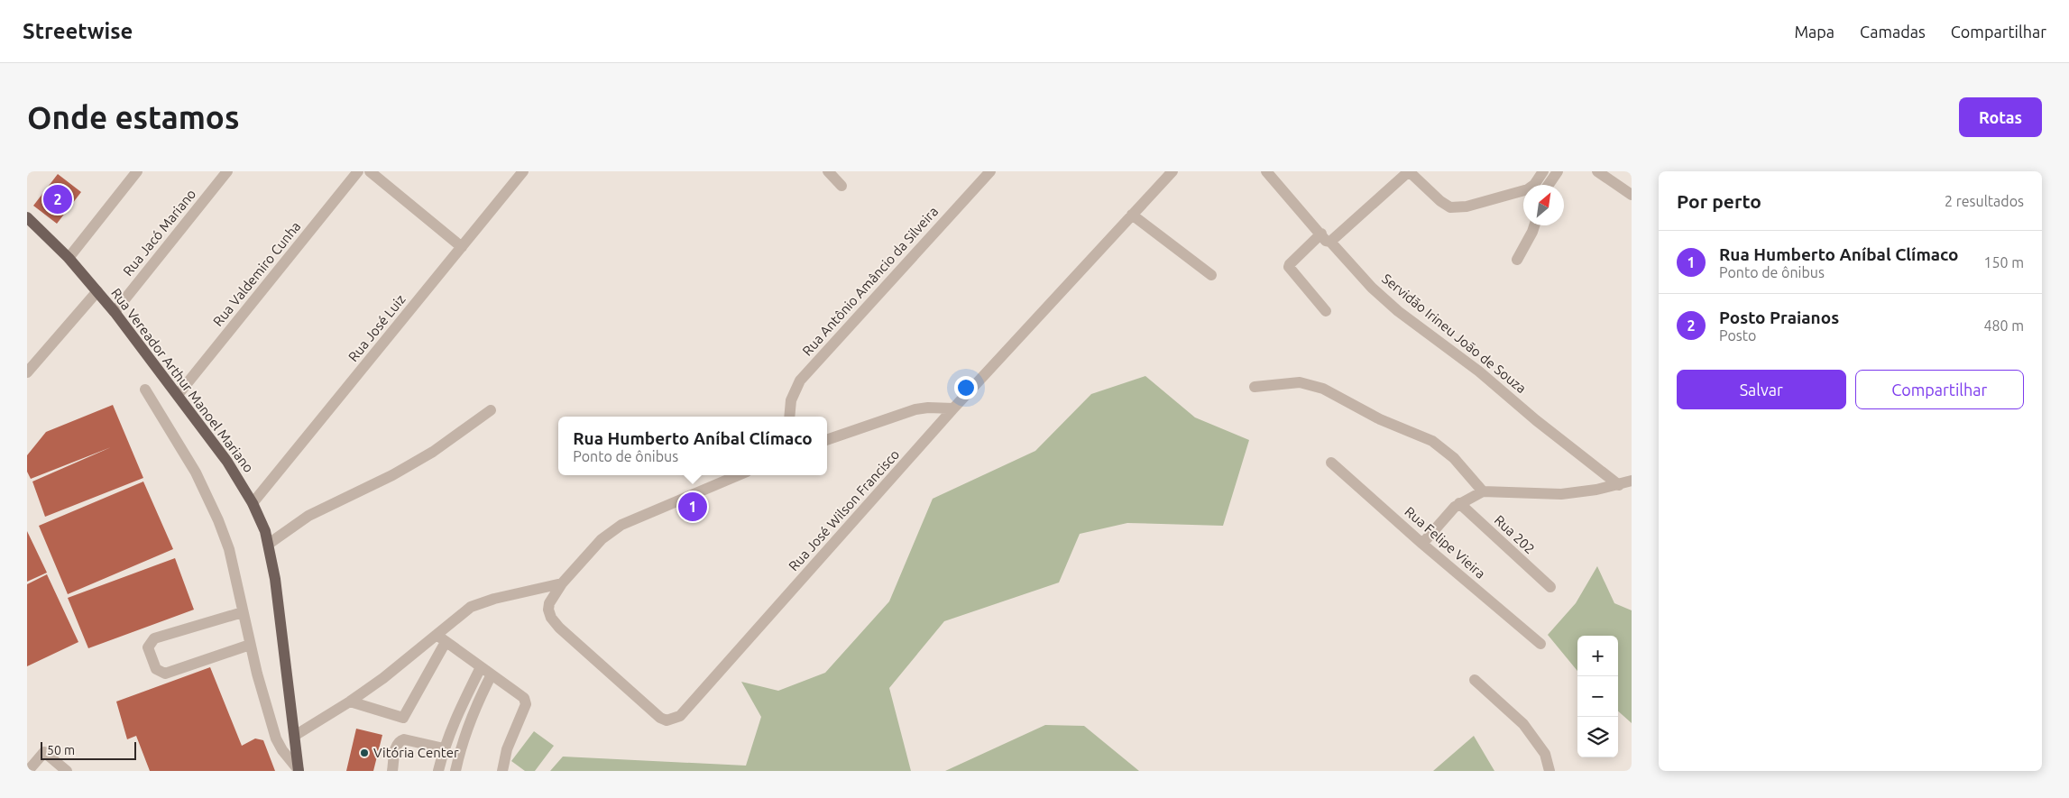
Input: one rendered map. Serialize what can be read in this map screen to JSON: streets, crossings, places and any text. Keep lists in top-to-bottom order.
{
  "streets": {
    "main road": ["Rua Vereador Arthur Manoel Mariano"],
    "street": [
      "Rua Jacó Mariano",
      "Rua Valdemiro Cunha",
      "Rua Antônio Amâncio da Silveira",
      "Rua José Luiz",
      "Servidão Irineu João de Souza",
      "Rua José Wilson Francisco",
      "Rua 202",
      "Rua Felipe Vieira"
    ]
  },
  "crossings": [
    ["Rua Jacó Mariano", "Rua Vereador Arthur Manoel Mariano"],
    ["Rua Valdemiro Cunha", "Rua Vereador Arthur Manoel Mariano"],
    ["Rua José Luiz", "Rua Vereador Arthur Manoel Mariano"]
  ],
  "places": ["Vitória Center"],
  "scale_bar": "50 m",
  "north": "top right",
  "page": {
    "header": "Streetwise",
    "nav": ["Mapa", "Camadas", "Compartilhar"],
    "buttons": [
      "Rotas",
      ["Salvar", "Compartilhar"]
    ],
    "title": "Onde estamos",
    "heading": ["Por perto", "2 resultados"],
    "pins": ["2", "1"],
    "list": [
      {
        "mark": "1",
        "name": "Rua Humberto Aníbal Clímaco",
        "note": "Ponto de ônibus",
        "value": "150 m"
      },
      {
        "mark": "2",
        "name": "Posto Praianos",
        "note": "Posto",
        "value": "480 m"
      }
    ],
    "popup": ["Rua Humberto Aníbal Clímaco", "Ponto de ônibus"],
    "map_buttons": ["+", "−"],
    "scale": "50 m"
  }
}
